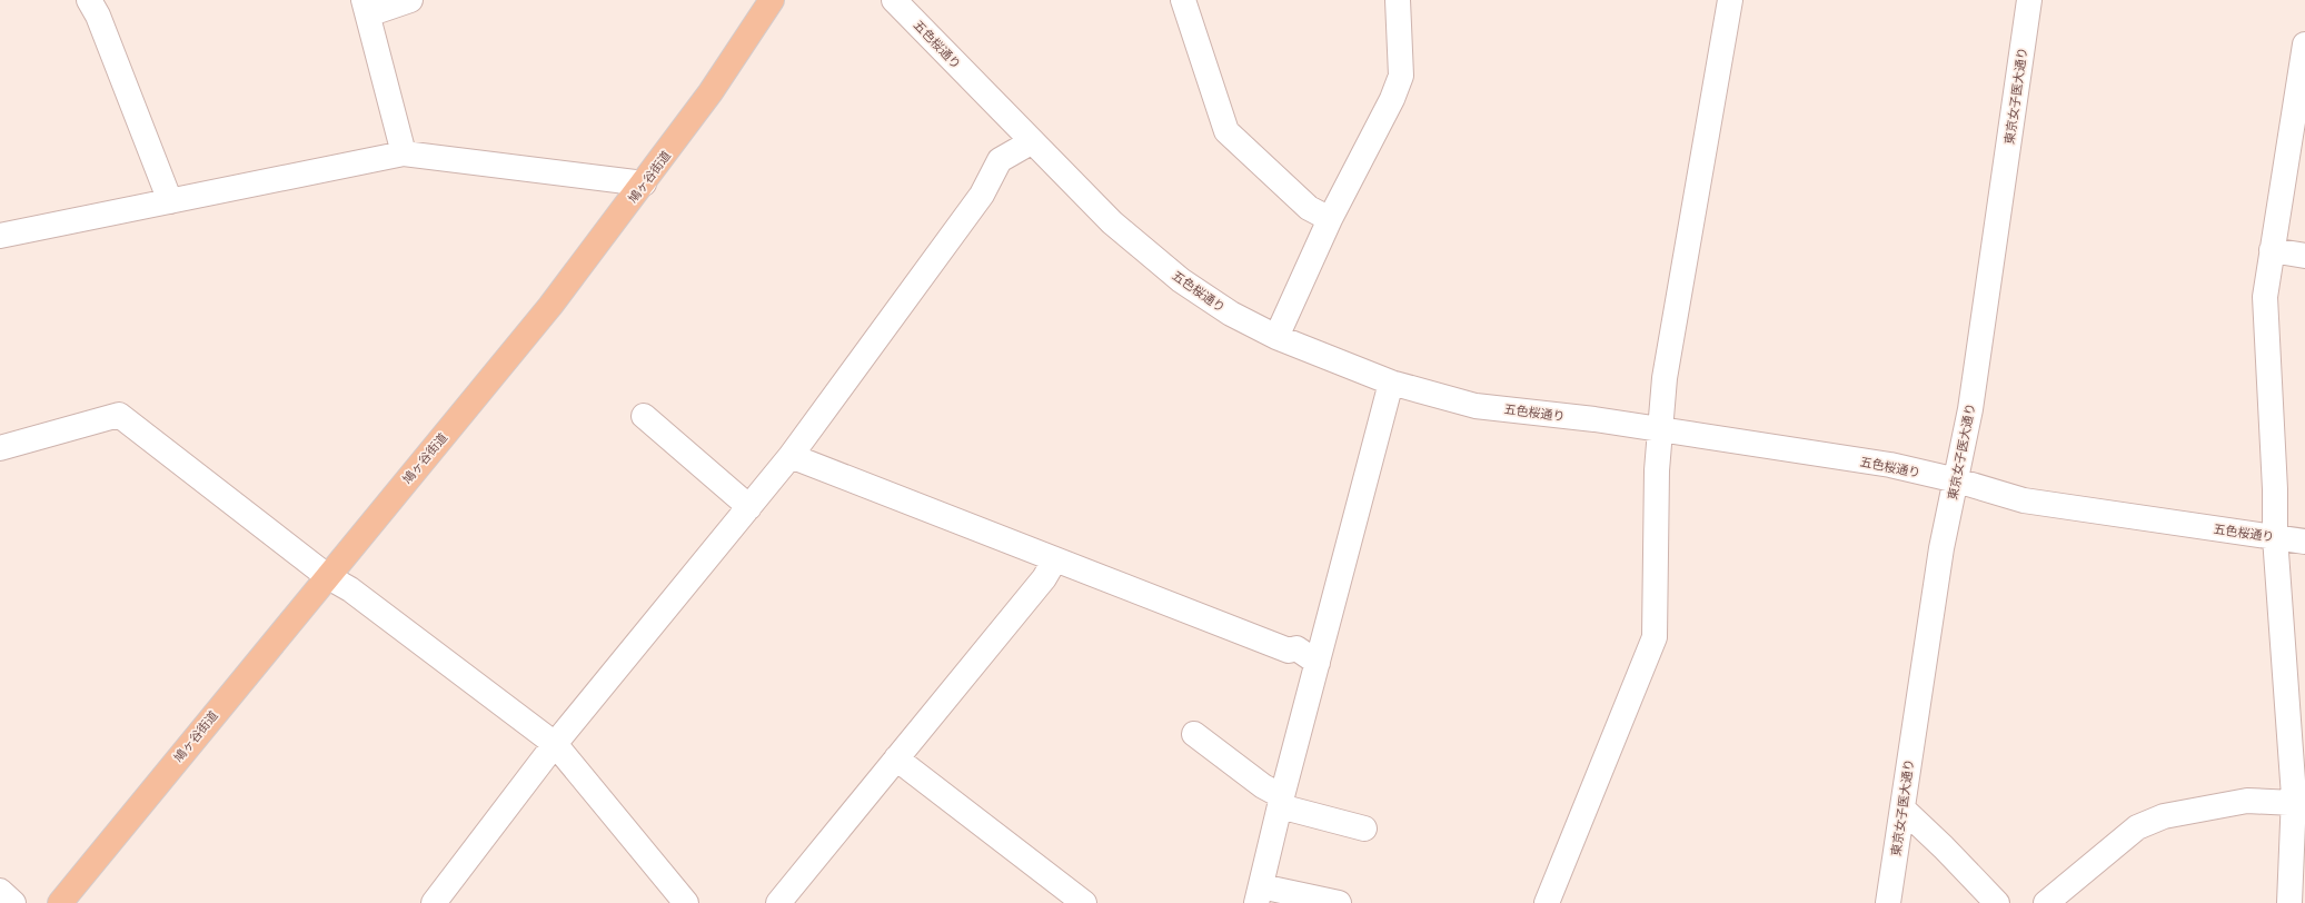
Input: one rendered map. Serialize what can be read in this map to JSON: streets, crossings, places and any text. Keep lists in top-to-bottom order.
{
  "streets": {
    "main road": ["鳩ヶ谷街道"],
    "street": ["五色桜通り", "東京女子医大通り"]
  },
  "crossings": [
    ["五色桜通り", "東京女子医大通り"]
  ]
}
